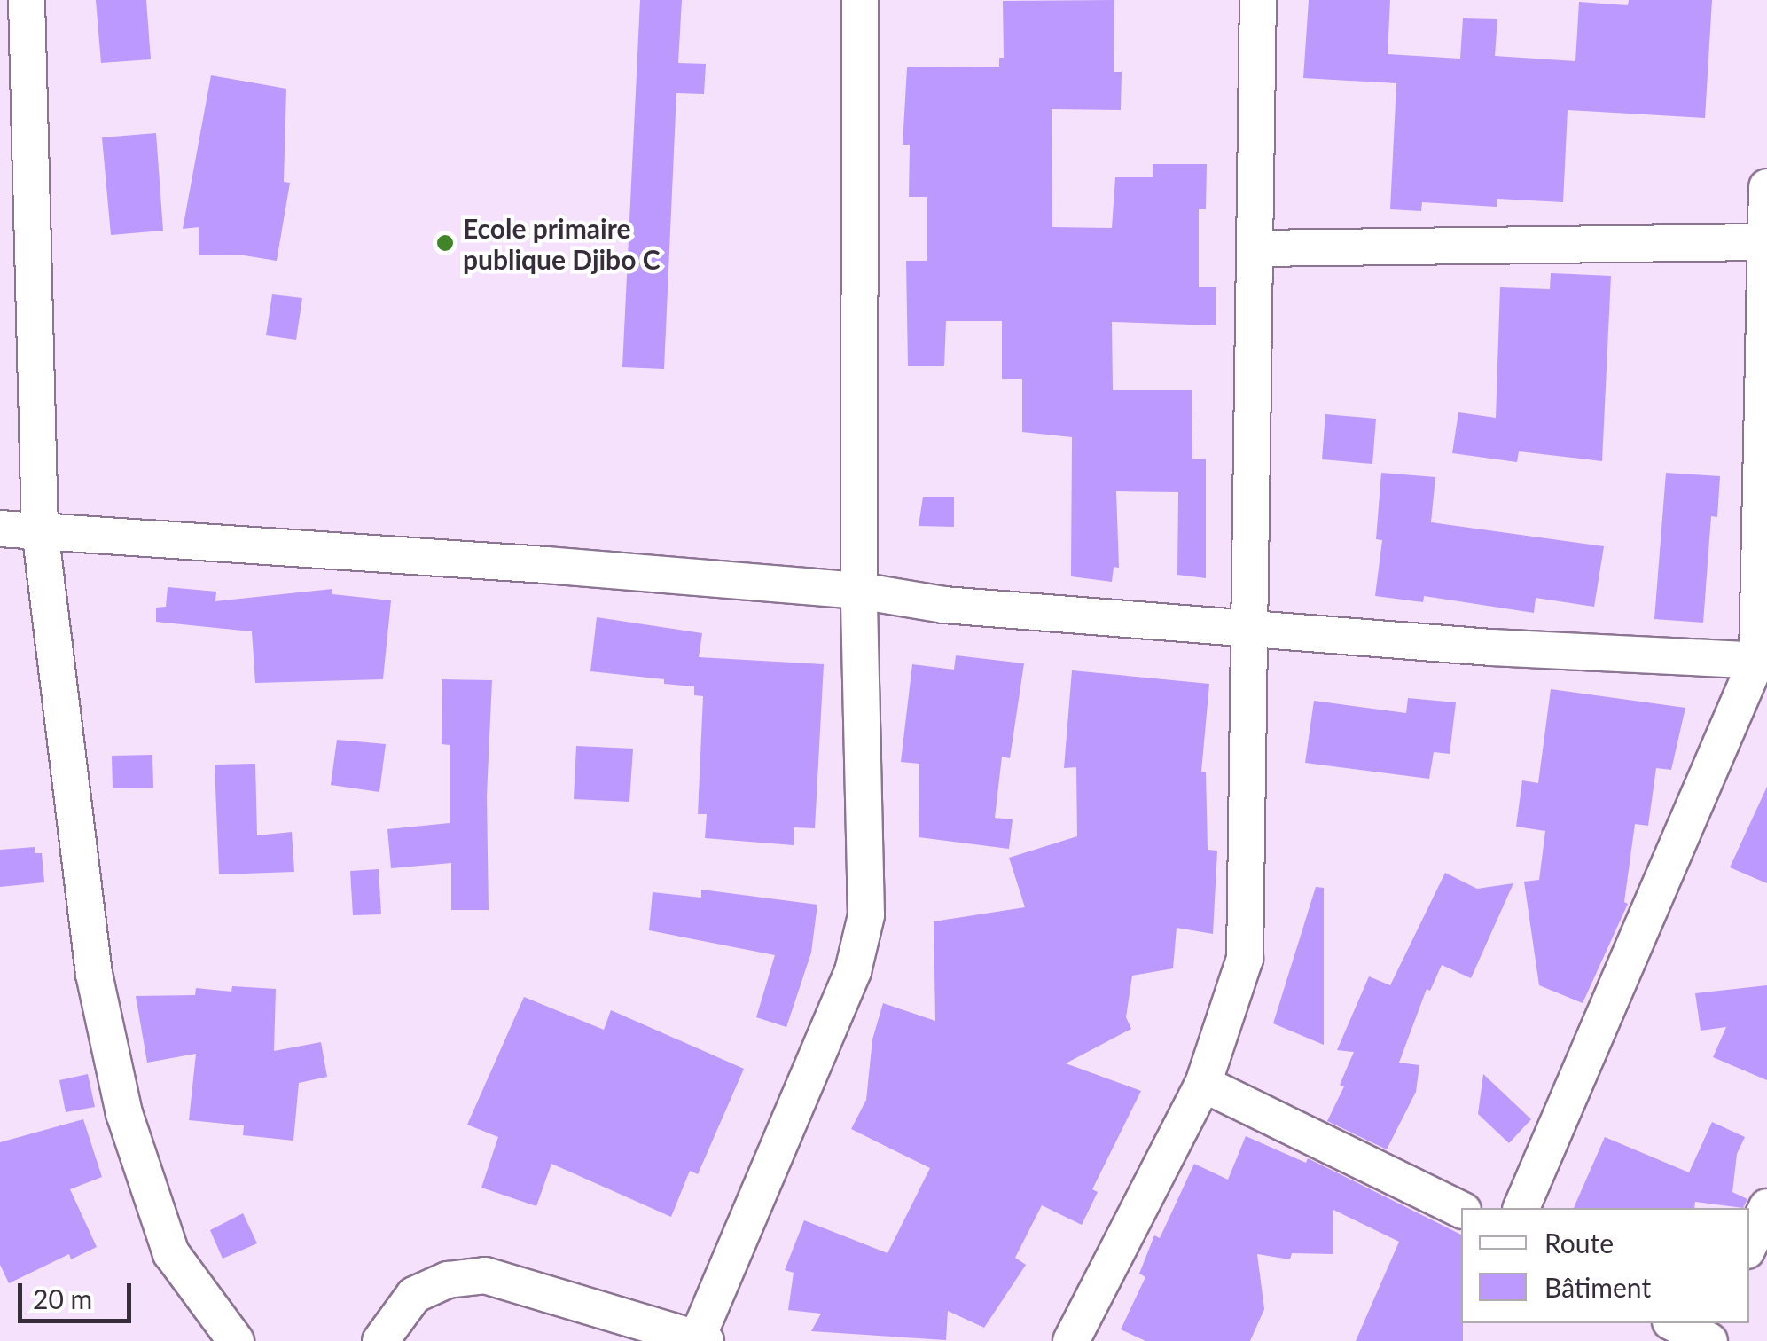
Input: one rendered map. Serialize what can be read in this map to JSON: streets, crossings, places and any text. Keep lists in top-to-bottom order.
{
  "places": ["Ecole primaire publique Djibo C"],
  "legend": ["Route", "Bâtiment"],
  "scale_bar": "20 m"
}
